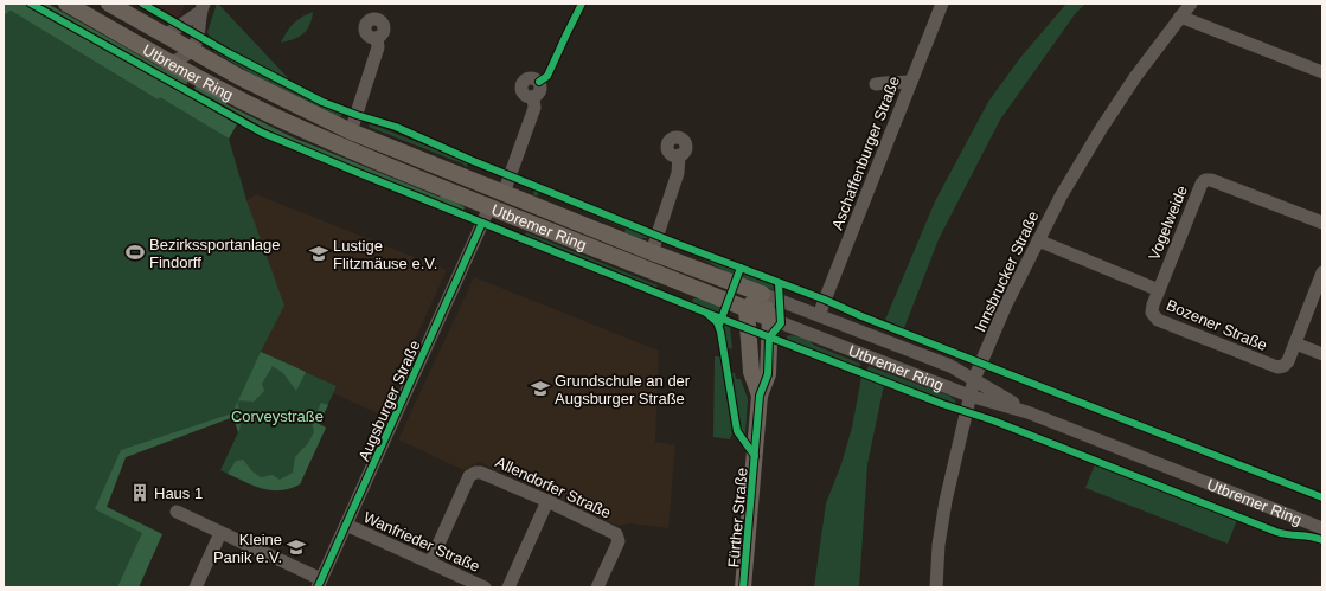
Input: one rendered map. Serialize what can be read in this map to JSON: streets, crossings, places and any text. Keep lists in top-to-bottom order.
{
  "streets": {
    "main road": ["Utbremer Ring", "Fürther Straße"],
    "street": [
      "Aschaffenburger Straße",
      "Vogelweide",
      "Innsbrucker Straße",
      "Bozener Straße",
      "Augsburger Straße",
      "Allendorfer Straße",
      "Wanfrieder Straße"
    ]
  },
  "crossings": [
    ["Utbremer Ring", "Aschaffenburger Straße"],
    ["Utbremer Ring", "Innsbrucker Straße"],
    ["Utbremer Ring", "Augsburger Straße"],
    ["Utbremer Ring", "Fürther Straße"],
    ["Vogelweide", "Bozener Straße"],
    ["Innsbrucker Straße", "Bozener Straße"],
    ["Augsburger Straße", "Wanfrieder Straße"],
    ["Allendorfer Straße", "Wanfrieder Straße"]
  ],
  "parks": ["Corveystraße"],
  "places": {
    "sports": ["Bezirkssportanlage Findorff"],
    "school or university": ["Lustige Flitzmäuse e.V.", "Grundschule an der Augsburger Straße", "Kleine Panik e.V."],
    "building": ["Haus 1"]
  }
}
